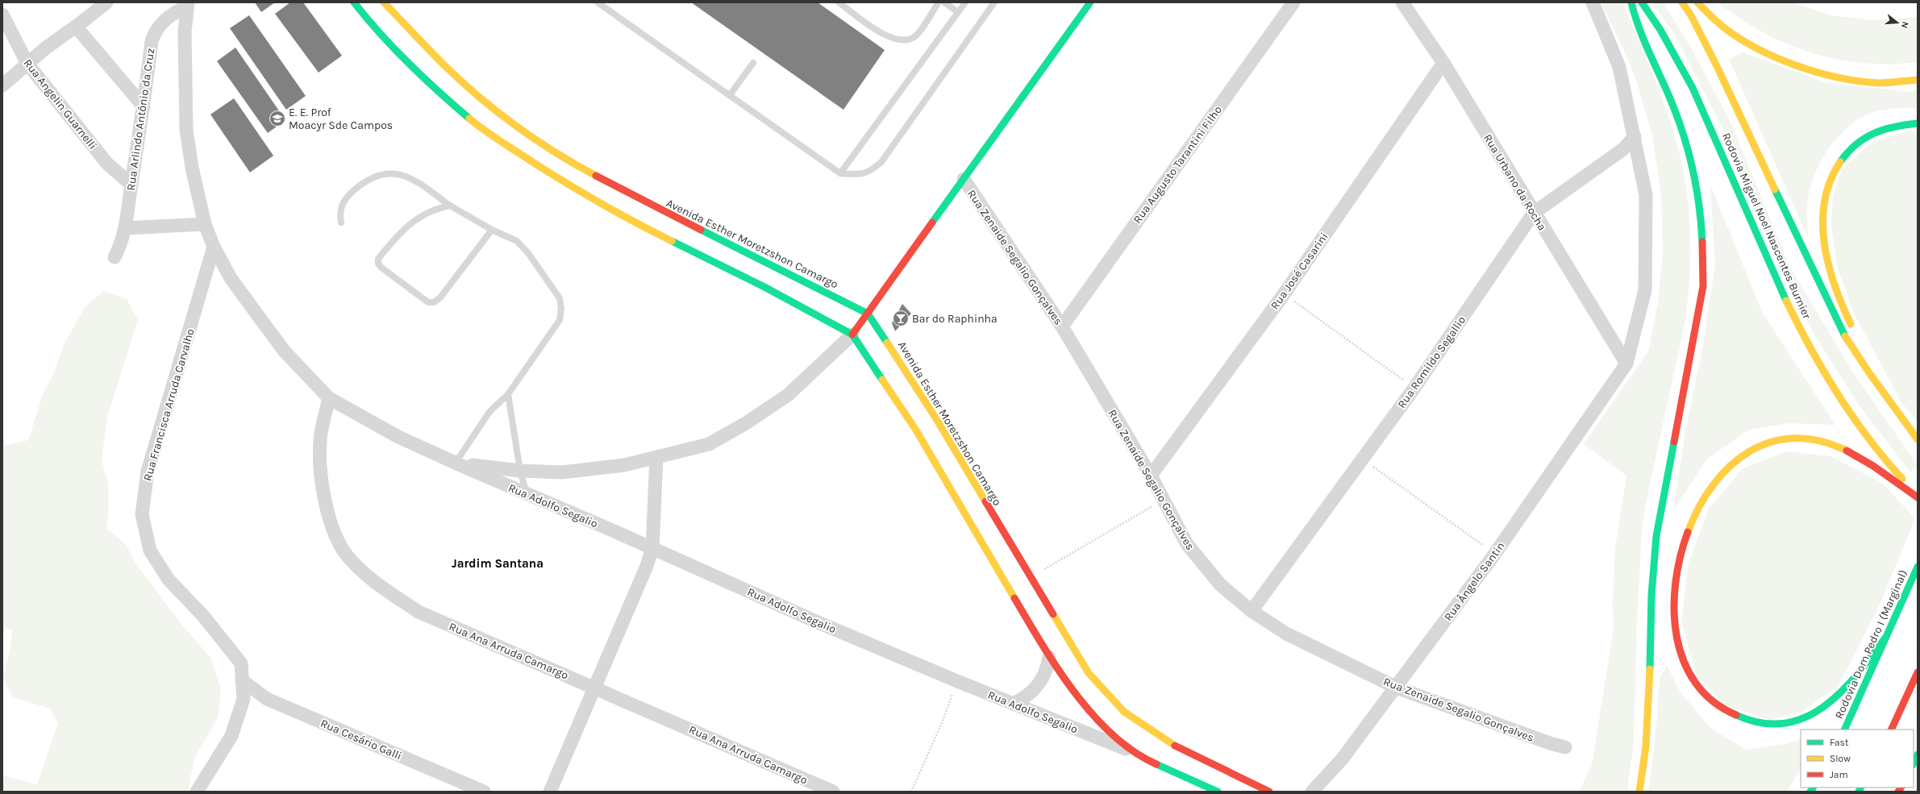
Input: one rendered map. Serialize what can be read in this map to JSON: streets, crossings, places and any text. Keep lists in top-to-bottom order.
{
  "streets": {
    "main road": ["Rodovia Miguel Noel Nascentes Burnier", "Avenida Esther Moretzshon Camargo", "Rodovia Dom Pedro I (Marginal)"],
    "street": [
      "Rua Angelin Guarnelli",
      "Rua Arlindo Antônio da Cruz",
      "Rua Augusto Tarantini Filho",
      "Rua Urbano da Rocha",
      "Rua Zenaide Segalio Gonçalves",
      "Rua José Casarini",
      "Rua Romildo Segallio",
      "Rua Francisca Arruda Carvalho",
      "Rua Adolfo Segalio",
      "Rua Ângelo Santin",
      "Rua Ana Arruda Camargo",
      "Rua Cesário Galli"
    ]
  },
  "crossings": [
    ["Rua Angelin Guarnelli", "Rua Arlindo Antônio da Cruz"],
    ["Rua Arlindo Antônio da Cruz", "Rua Adolfo Segalio"],
    ["Rua Augusto Tarantini Filho", "Rua Zenaide Segalio Gonçalves"],
    ["Rua Urbano da Rocha", "Rua José Casarini"],
    ["Rua Urbano da Rocha", "Rua Romildo Segallio"],
    ["Rua Urbano da Rocha", "Rua Ângelo Santin"],
    ["Rua Zenaide Segalio Gonçalves", "Rua José Casarini"],
    ["Rua Zenaide Segalio Gonçalves", "Rua Romildo Segallio"],
    ["Rua Zenaide Segalio Gonçalves", "Rua Ângelo Santin"],
    ["Rua Francisca Arruda Carvalho", "Rua Adolfo Segalio"],
    ["Rua Francisca Arruda Carvalho", "Rua Cesário Galli"],
    ["Rua Adolfo Segalio", "Rua Ana Arruda Camargo"]
  ],
  "districts": ["Jardim Santana"],
  "places": {
    "school or university": ["E. E. Prof Moacyr Sde Campos"],
    "bar": ["Bar do Raphinha"]
  },
  "legend": ["Fast", "Slow", "Jam"],
  "north": "right"
}
